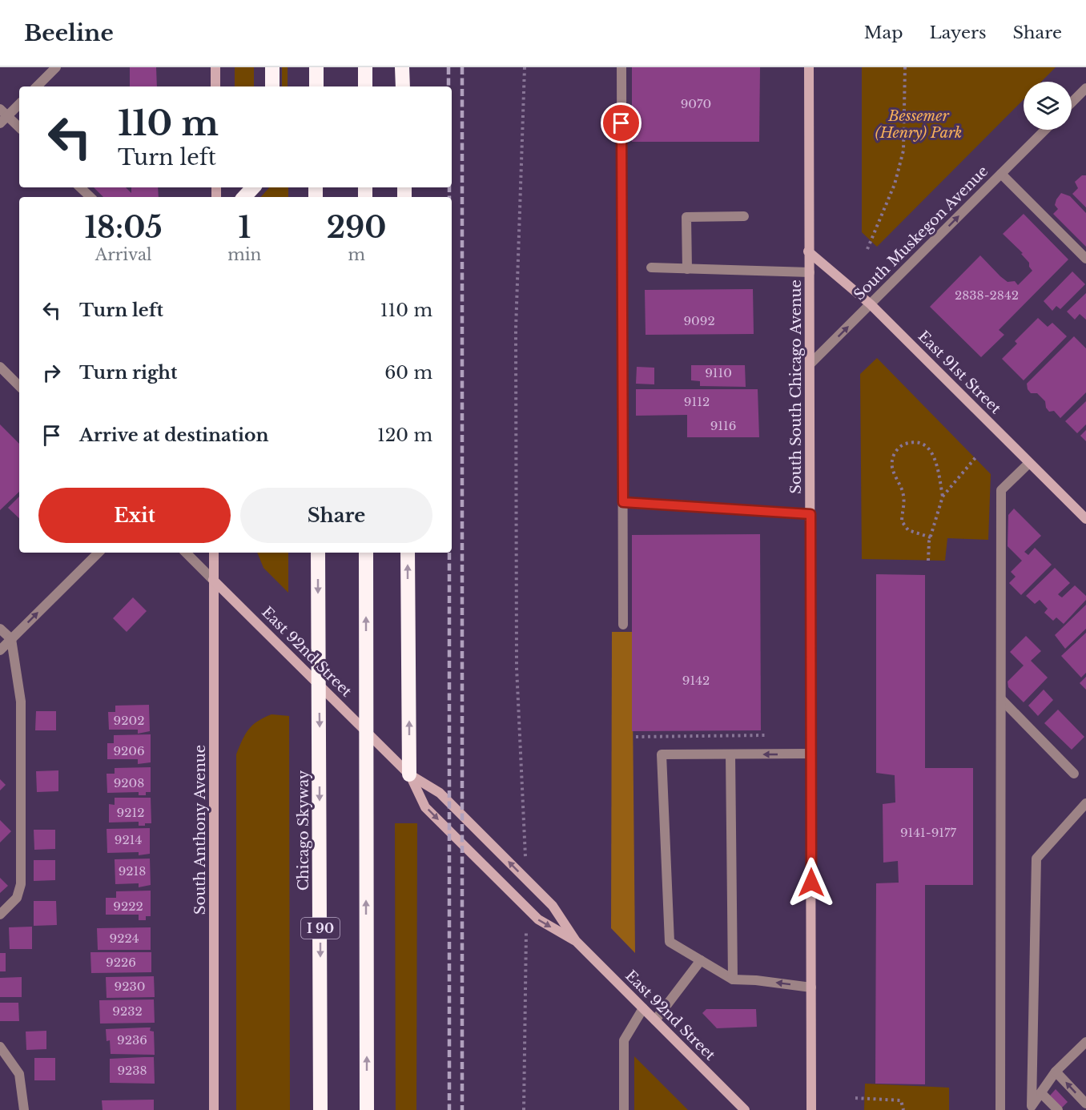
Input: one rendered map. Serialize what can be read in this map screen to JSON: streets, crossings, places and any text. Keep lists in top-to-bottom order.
{
  "streets": {
    "highway": ["Chicago Skyway", "I 90"],
    "street": [
      "South Muskegon Avenue",
      "East 91st Street",
      "South South Chicago Avenue",
      "East 92nd Street",
      "South Anthony Avenue"
    ]
  },
  "crossings": [
    ["South Muskegon Avenue", "East 91st Street"],
    ["South Muskegon Avenue", "South South Chicago Avenue"],
    ["East 91st Street", "South South Chicago Avenue"],
    ["East 92nd Street", "South Anthony Avenue"]
  ],
  "one_way": ["South Muskegon Avenue"],
  "parks": ["Bessemer (Henry) Park"],
  "house_numbers": [
    "9070",
    "2838-2842",
    "9092",
    "9110",
    "9112",
    "9116",
    "9142",
    "9202",
    "9206",
    "9208",
    "9212",
    "9141-9177",
    "9214",
    "9218",
    "9222",
    "9224",
    "9226",
    "9230",
    "9232",
    "9236",
    "9238"
  ],
  "page": {
    "header": "Beeline",
    "nav": ["Map", "Layers", "Share"],
    "turn": ["110 m", "Turn left"],
    "eta": [
      "18:05",
      "Arrival",
      "1",
      "min",
      "290",
      "m"
    ],
    "list": [
      {
        "name": "Turn left",
        "value": "110 m"
      },
      {
        "name": "Turn right",
        "value": "60 m"
      },
      {
        "name": "Arrive at destination",
        "value": "120 m"
      }
    ],
    "buttons": ["Exit", "Share"]
  }
}
